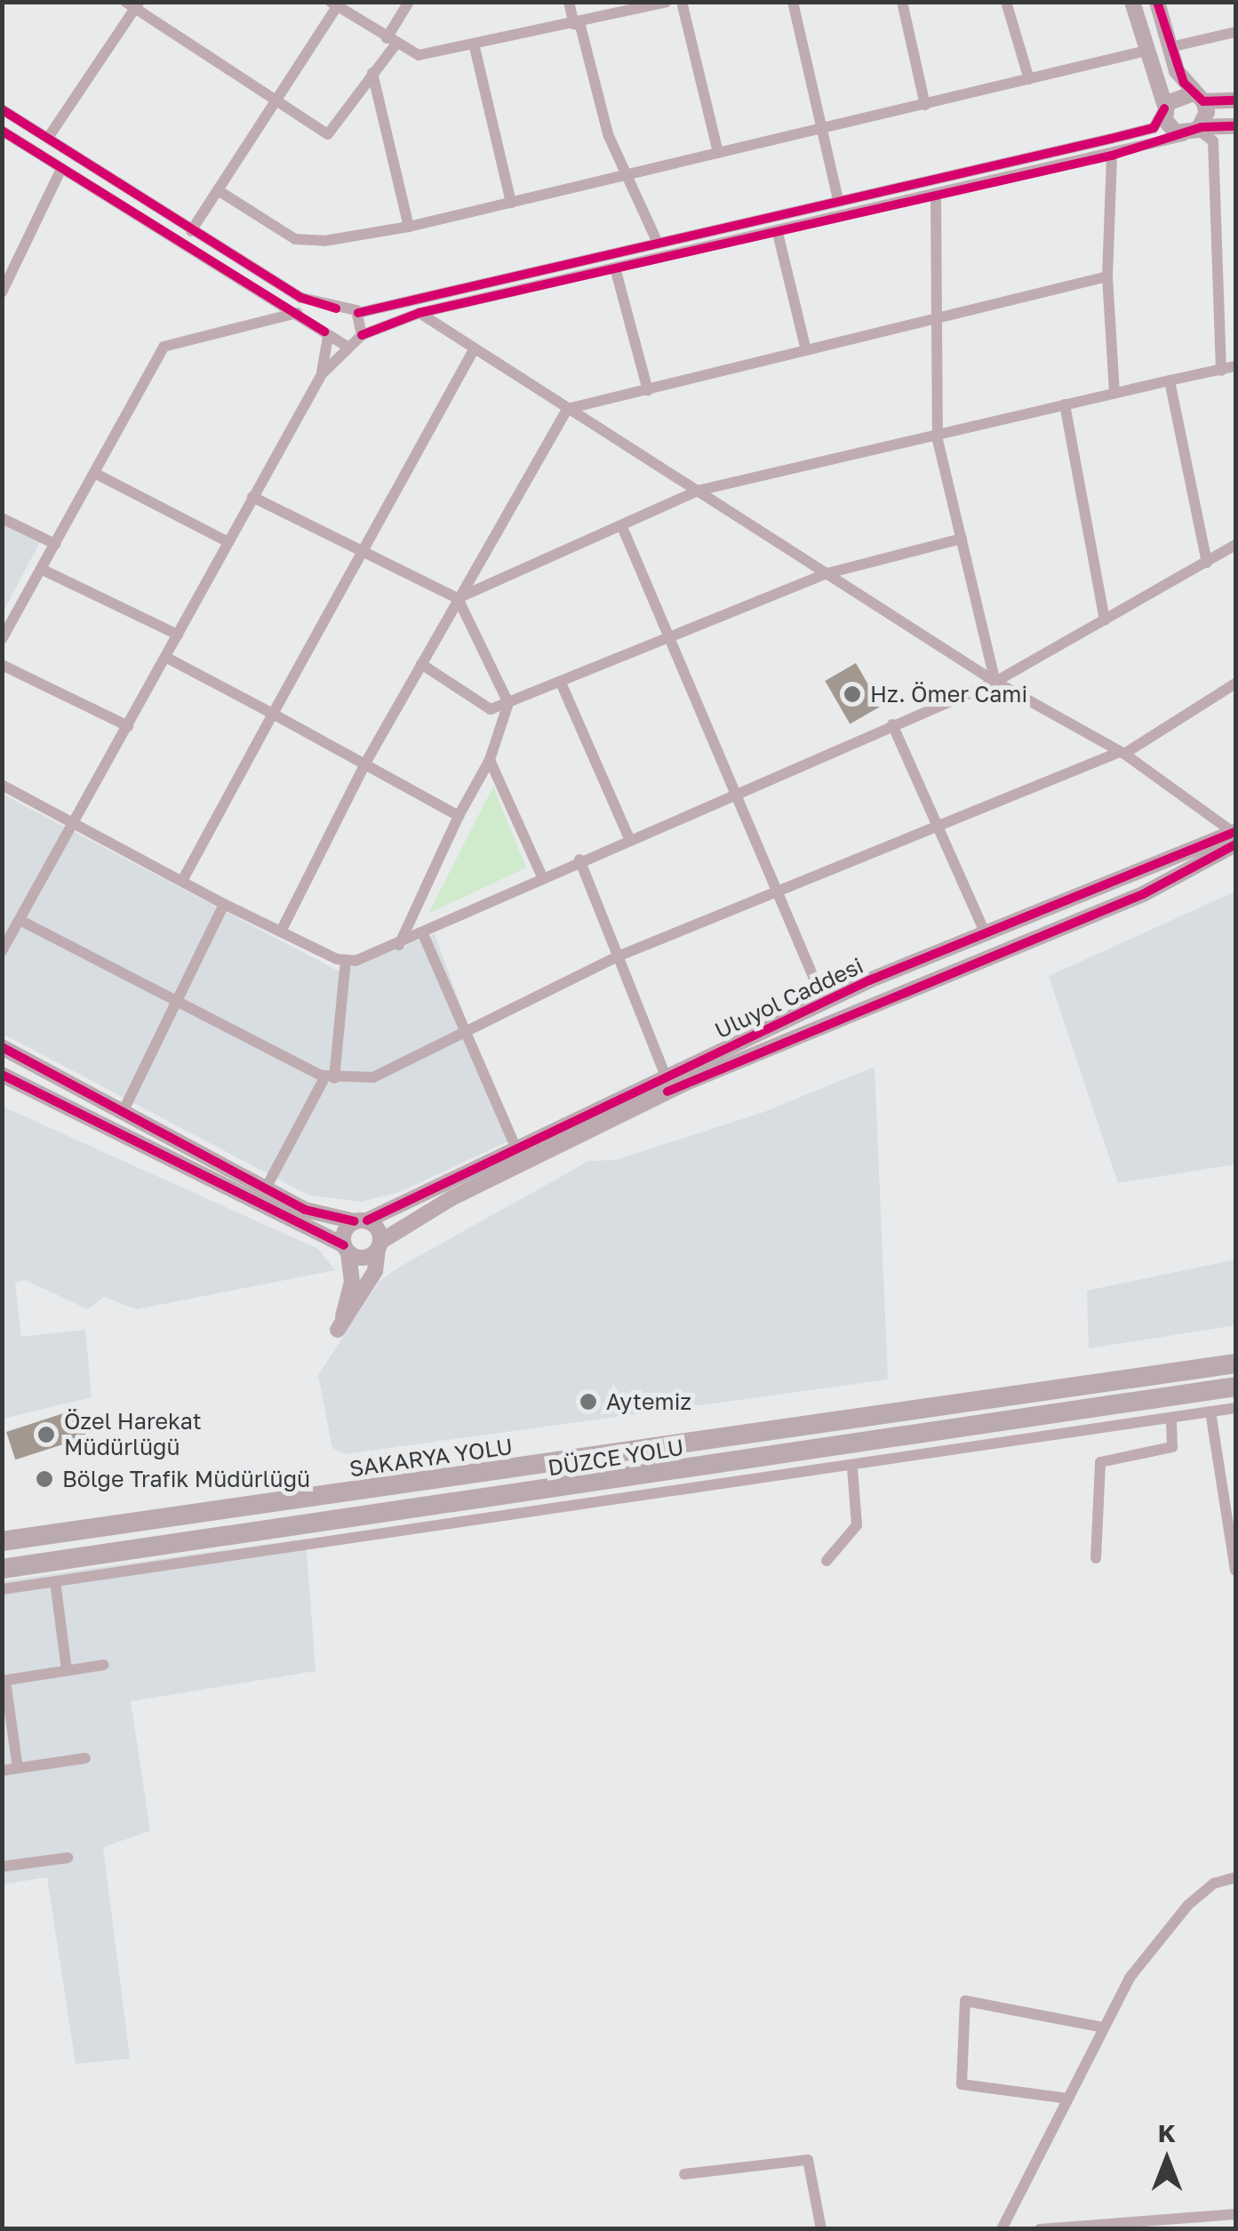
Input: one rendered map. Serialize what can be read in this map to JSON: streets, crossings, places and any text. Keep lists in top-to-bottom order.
{
  "streets": {
    "highway": ["SAKARYA YOLU", "DÜZCE YOLU"],
    "main road": ["Uluyol Caddesi"]
  },
  "places": [
    "Hz. Ömer Cami",
    "Aytemiz",
    "Özel Harekat Müdürlüğü",
    "Bölge Trafik Müdürlüğü"
  ],
  "north": "top"
}
